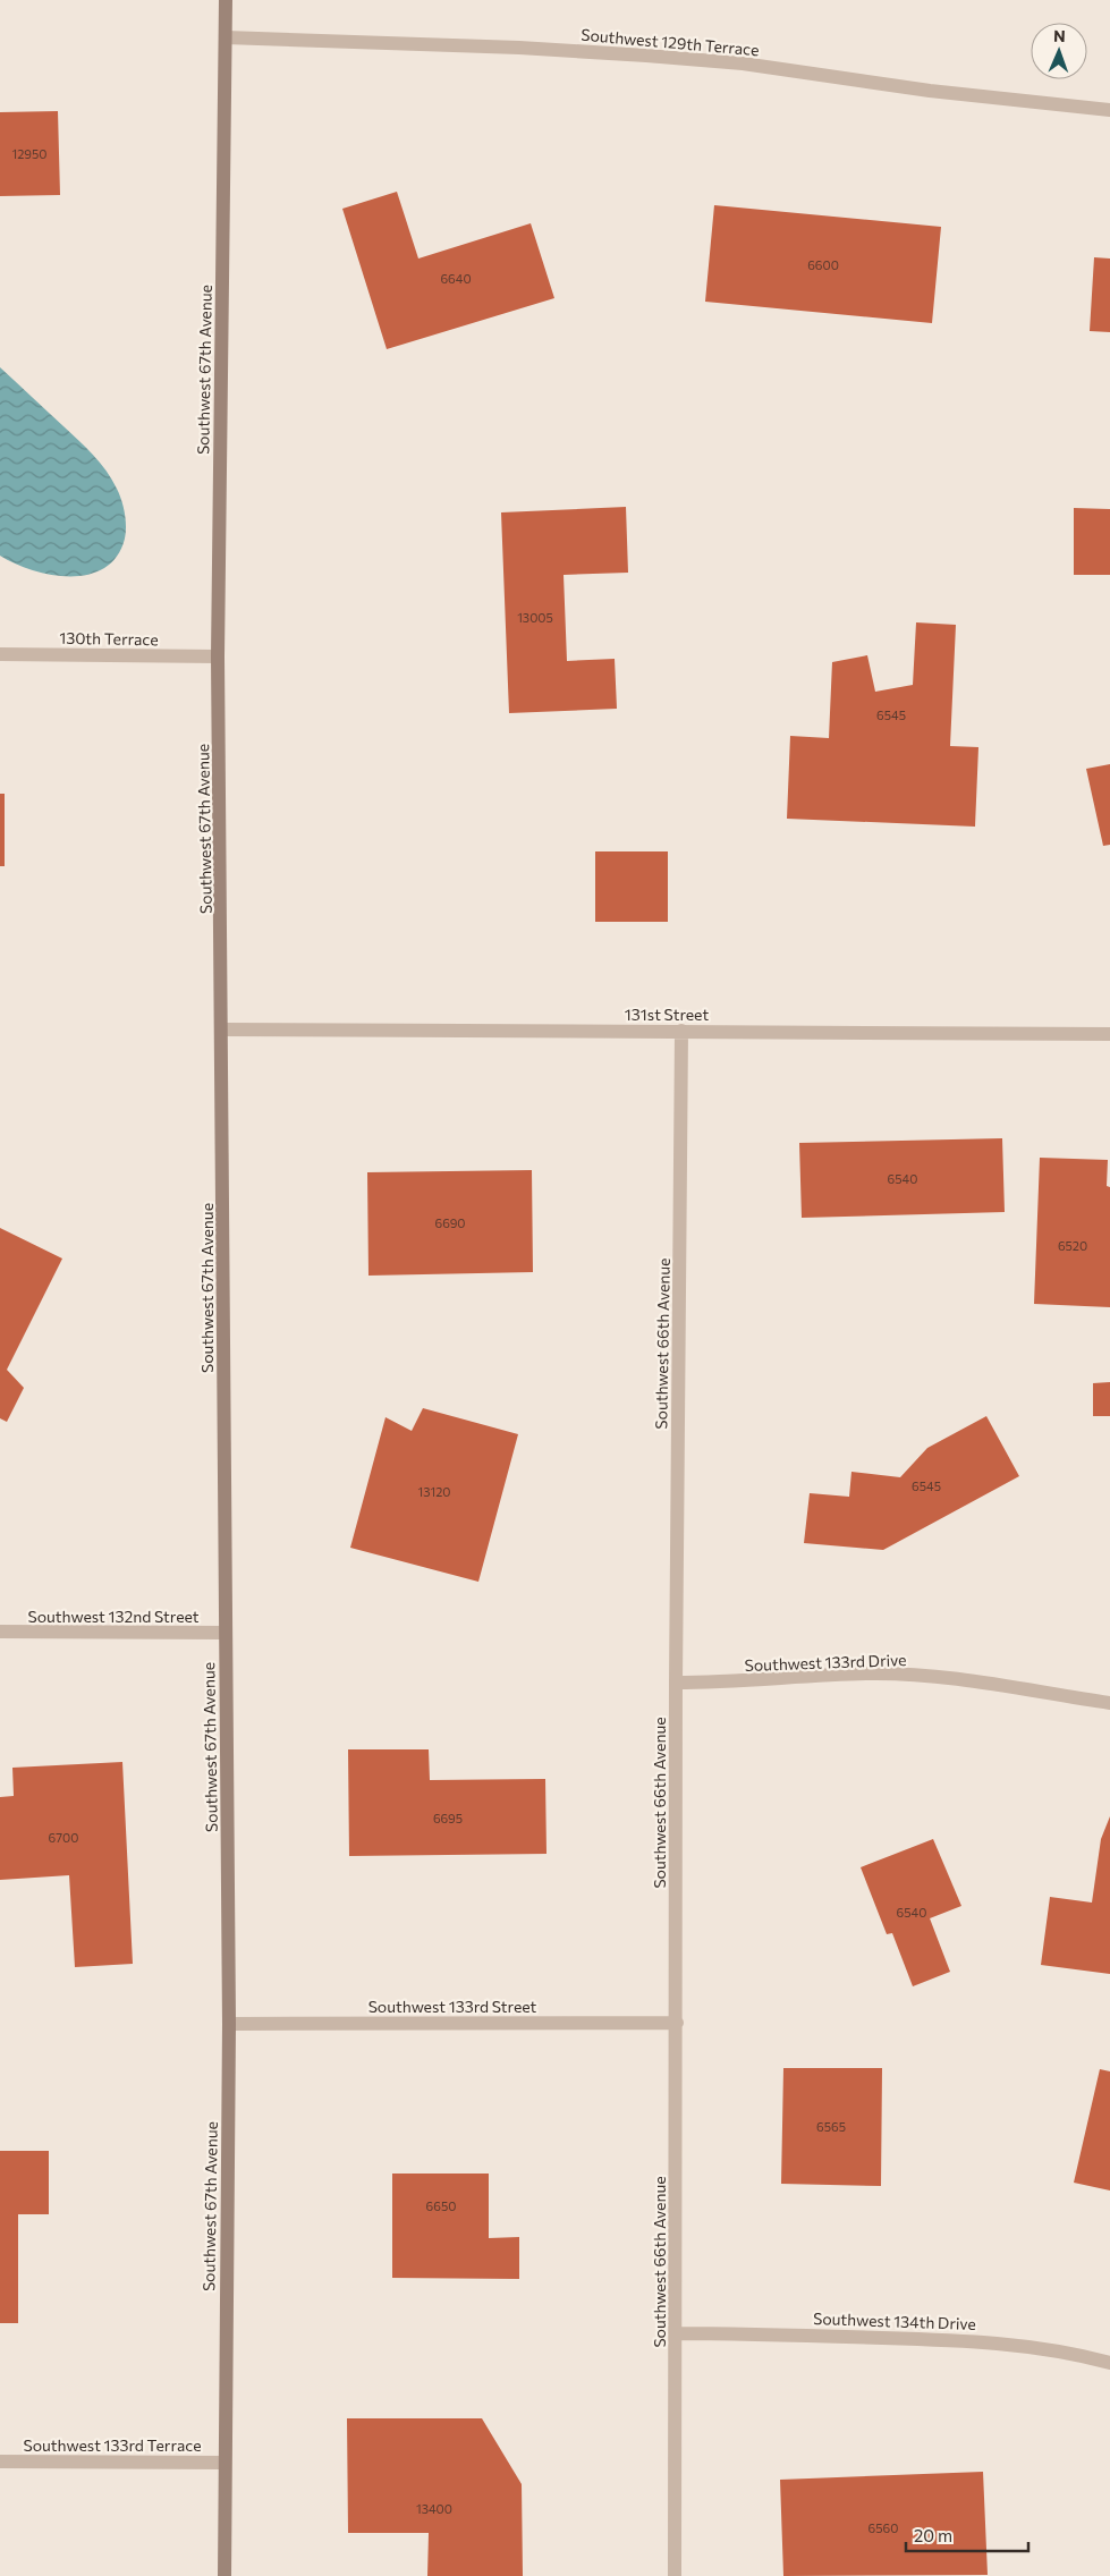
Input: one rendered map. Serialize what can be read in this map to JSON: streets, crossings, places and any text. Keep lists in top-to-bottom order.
{
  "streets": {
    "main road": ["Southwest 67th Avenue"],
    "street": [
      "Southwest 129th Terrace",
      "130th Terrace",
      "131st Street",
      "Southwest 66th Avenue",
      "Southwest 132nd Street",
      "Southwest 133rd Drive",
      "Southwest 133rd Street",
      "Southwest 134th Drive",
      "Southwest 133rd Terrace"
    ]
  },
  "crossings": [
    ["Southwest 129th Terrace", "Southwest 67th Avenue"],
    ["Southwest 67th Avenue", "130th Terrace"],
    ["Southwest 67th Avenue", "131st Street"],
    ["Southwest 67th Avenue", "Southwest 132nd Street"],
    ["Southwest 67th Avenue", "Southwest 133rd Street"],
    ["Southwest 67th Avenue", "Southwest 133rd Terrace"],
    ["131st Street", "Southwest 66th Avenue"],
    ["Southwest 66th Avenue", "Southwest 133rd Drive"],
    ["Southwest 66th Avenue", "Southwest 133rd Street"],
    ["Southwest 66th Avenue", "Southwest 134th Drive"]
  ],
  "house_numbers": [
    "12950",
    "6600",
    "6640",
    "13005",
    "6545",
    "6540",
    "6690",
    "6520",
    "6545",
    "13120",
    "6695",
    "6700",
    "6540",
    "6565",
    "6650",
    "13400",
    "6560"
  ],
  "scale_bar": "20 m",
  "north": "top"
}
